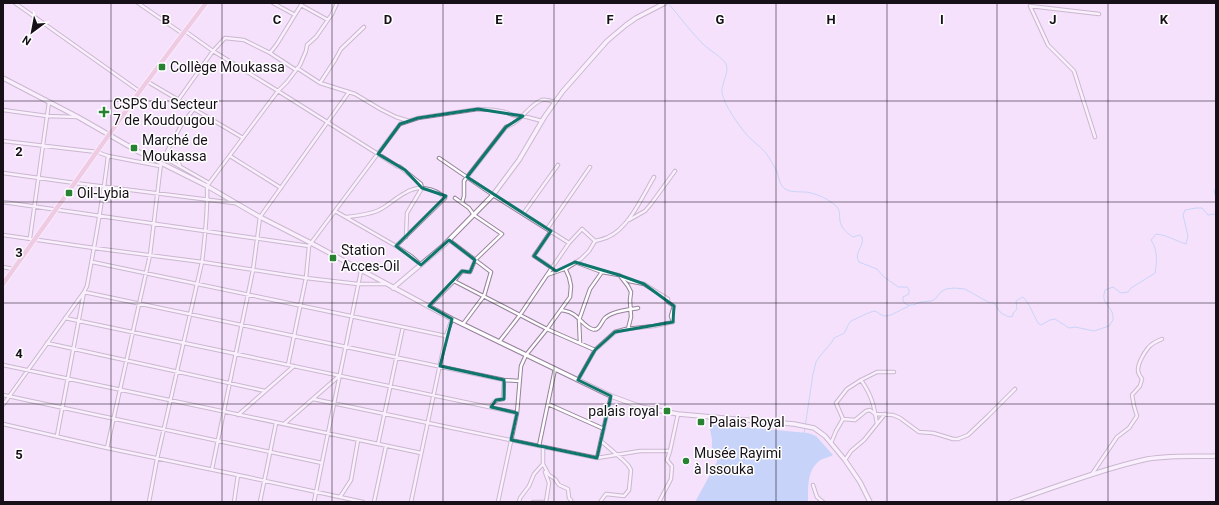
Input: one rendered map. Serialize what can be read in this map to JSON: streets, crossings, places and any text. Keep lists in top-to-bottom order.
{
  "places": {
    "transit": [
      "Collège Moukassa",
      "Marché de Moukassa",
      "Oil-Lybia",
      "Station Acces-Oil",
      "palais royal",
      "Palais Royal"
    ],
    "health": ["CSPS du Secteur 7 de Koudougou"],
    "other": ["Musée Rayimi à Issouka"]
  },
  "north": "bottom left",
  "grid": {
    "columns": [
      "B",
      "C",
      "D",
      "E",
      "F",
      "G",
      "H",
      "I",
      "J",
      "K"
    ],
    "rows": [
      "2",
      "3",
      "4",
      "5"
    ]
  }
}
